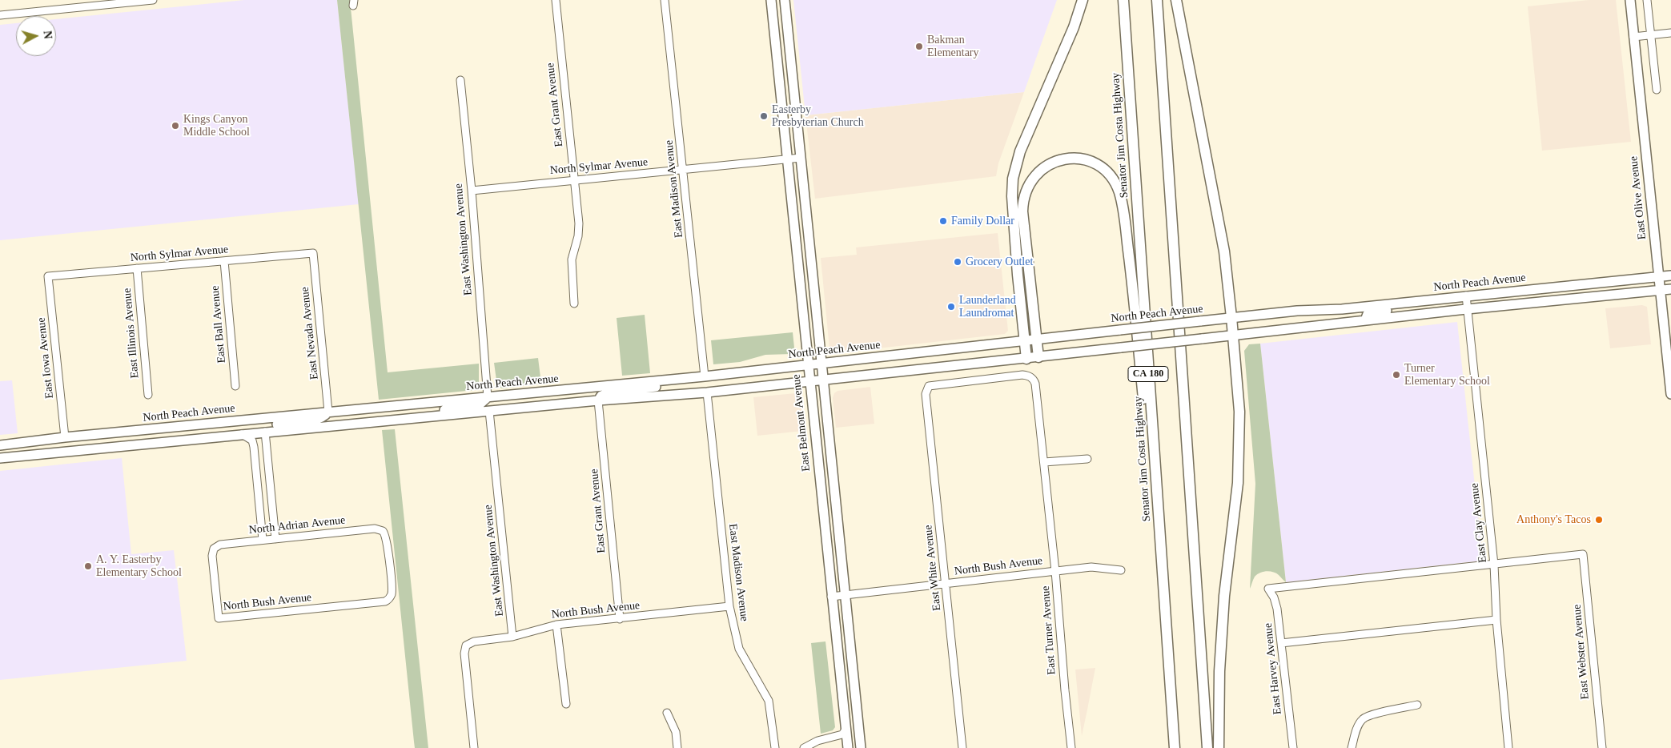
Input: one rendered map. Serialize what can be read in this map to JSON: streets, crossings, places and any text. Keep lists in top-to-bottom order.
{
  "streets": {
    "highway": ["Senator Jim Costa Highway", "CA 180"],
    "main road": ["East Olive Avenue", "North Peach Avenue", "East Belmont Avenue"],
    "street": [
      "East Grant Avenue",
      "North Sylmar Avenue",
      "East Madison Avenue",
      "East Washington Avenue",
      "East Ball Avenue",
      "East Illinois Avenue",
      "East Nevada Avenue",
      "East Iowa Avenue",
      "East Clay Avenue",
      "North Adrian Avenue",
      "North Bush Avenue",
      "East White Avenue",
      "East Turner Avenue",
      "East Webster Avenue",
      "East Harvey Avenue"
    ]
  },
  "crossings": [
    ["East Grant Avenue", "North Sylmar Avenue"],
    ["East Grant Avenue", "North Bush Avenue"],
    ["North Sylmar Avenue", "East Madison Avenue"],
    ["North Sylmar Avenue", "East Washington Avenue"],
    ["North Sylmar Avenue", "East Ball Avenue"],
    ["North Sylmar Avenue", "East Illinois Avenue"],
    ["North Sylmar Avenue", "East Nevada Avenue"],
    ["North Sylmar Avenue", "East Iowa Avenue"],
    ["North Sylmar Avenue", "East Belmont Avenue"],
    ["East Madison Avenue", "North Peach Avenue"],
    ["East Madison Avenue", "North Bush Avenue"],
    ["East Olive Avenue", "North Peach Avenue"],
    ["East Washington Avenue", "North Peach Avenue"],
    ["East Washington Avenue", "North Bush Avenue"],
    ["North Peach Avenue", "East Nevada Avenue"],
    ["North Peach Avenue", "East Iowa Avenue"],
    ["North Peach Avenue", "East Belmont Avenue"],
    ["North Peach Avenue", "East Clay Avenue"],
    ["East Belmont Avenue", "North Bush Avenue"],
    ["East Clay Avenue", "East Webster Avenue"],
    ["East Clay Avenue", "East Harvey Avenue"],
    ["North Adrian Avenue", "North Bush Avenue"],
    ["North Bush Avenue", "East White Avenue"],
    ["North Bush Avenue", "East Turner Avenue"],
    ["East White Avenue", "East Turner Avenue"],
    ["East Webster Avenue", "East Harvey Avenue"]
  ],
  "places": [
    "Bakman Elementary",
    "Easterby Presbyterian Church",
    "Kings Canyon Middle School",
    "Family Dollar",
    "Grocery Outlet",
    "Launderland Laundromat",
    "Turner Elementary School",
    "Anthony's Tacos",
    "A. Y. Easterby Elementary School"
  ],
  "north": "right"
}
